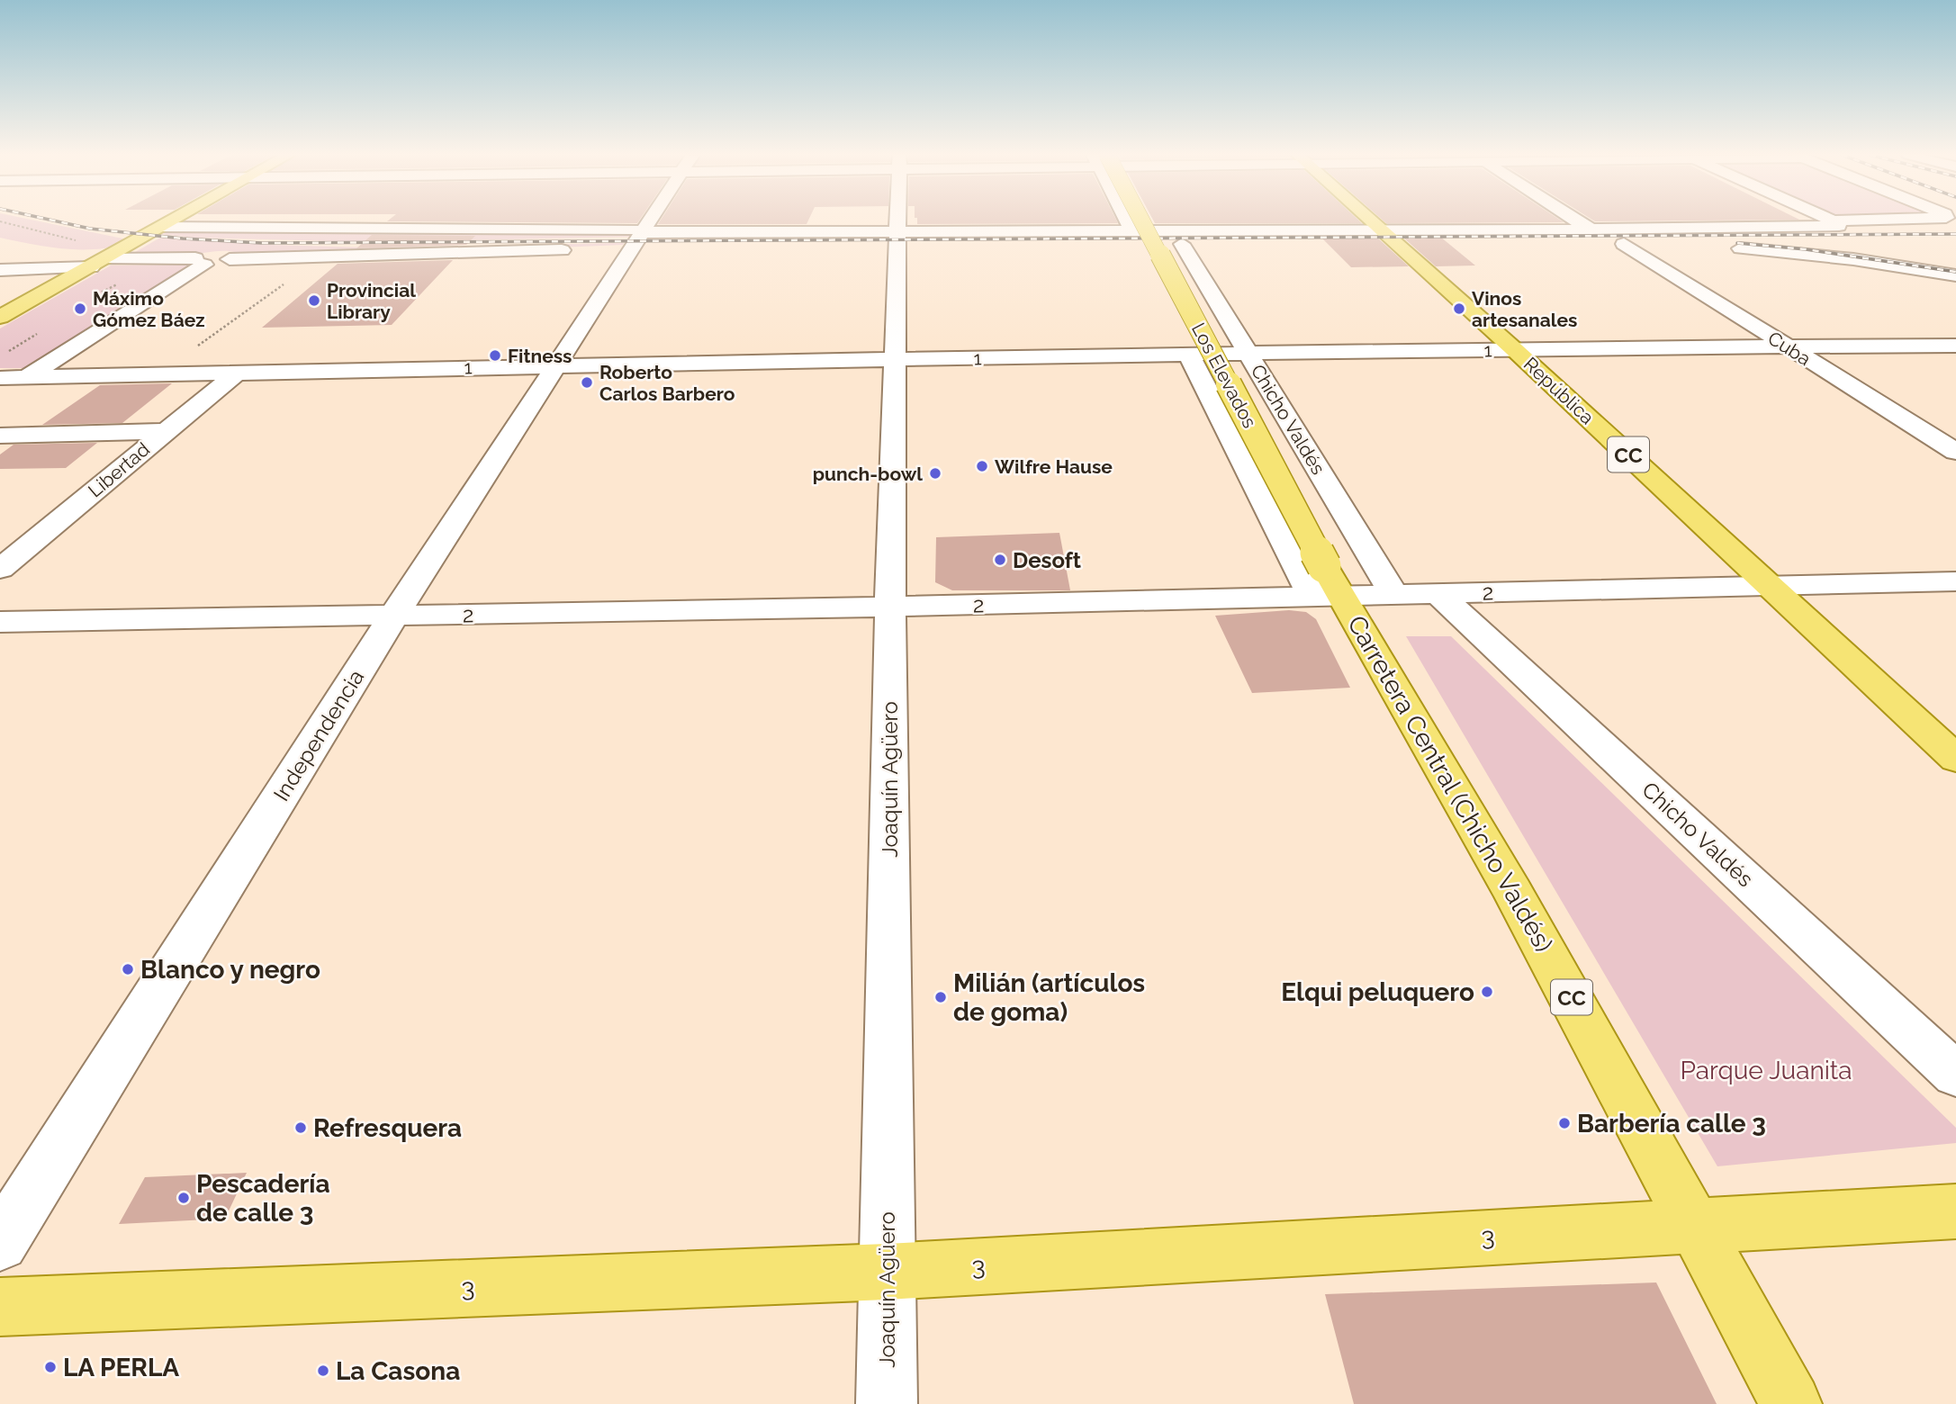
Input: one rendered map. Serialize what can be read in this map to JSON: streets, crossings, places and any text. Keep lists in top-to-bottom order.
{
  "streets": {
    "main road": [
      "Los Elevados",
      "República",
      "CC",
      "Carretera Central (Chicho Valdés)",
      "3"
    ],
    "street": [
      "Cuba",
      "1",
      "Chicho Valdés",
      "Libertad",
      "2",
      "Independencia",
      "Joaquín Agüero"
    ]
  },
  "crossings": [
    ["Cuba", "1"],
    ["1", "República"],
    ["1", "Chicho Valdés"],
    ["1", "Libertad"],
    ["1", "Independencia"],
    ["1", "Joaquín Agüero"],
    ["Los Elevados", "2"],
    ["Los Elevados", "Carretera Central (Chicho Valdés)"],
    ["República", "2"],
    ["Chicho Valdés", "2"],
    ["2", "Independencia"],
    ["2", "Joaquín Agüero"],
    ["2", "Carretera Central (Chicho Valdés)"],
    ["Joaquín Agüero", "3"],
    ["Carretera Central (Chicho Valdés)", "3"]
  ],
  "parks": ["Parque Juanita"],
  "places": [
    "Provincial Library",
    "Máximo Gómez Báez",
    "Vinos artesanales",
    "Fitness",
    "Roberto Carlos Barbero",
    "Wilfre Hause",
    "punch-bowl",
    "Desoft",
    "Blanco y negro",
    "Elqui peluquero",
    "Milián (artículos de goma)",
    "Barbería calle 3",
    "Refresquera",
    "Pescadería de calle 3",
    "LA PERLA",
    "La Casona"
  ]
}
